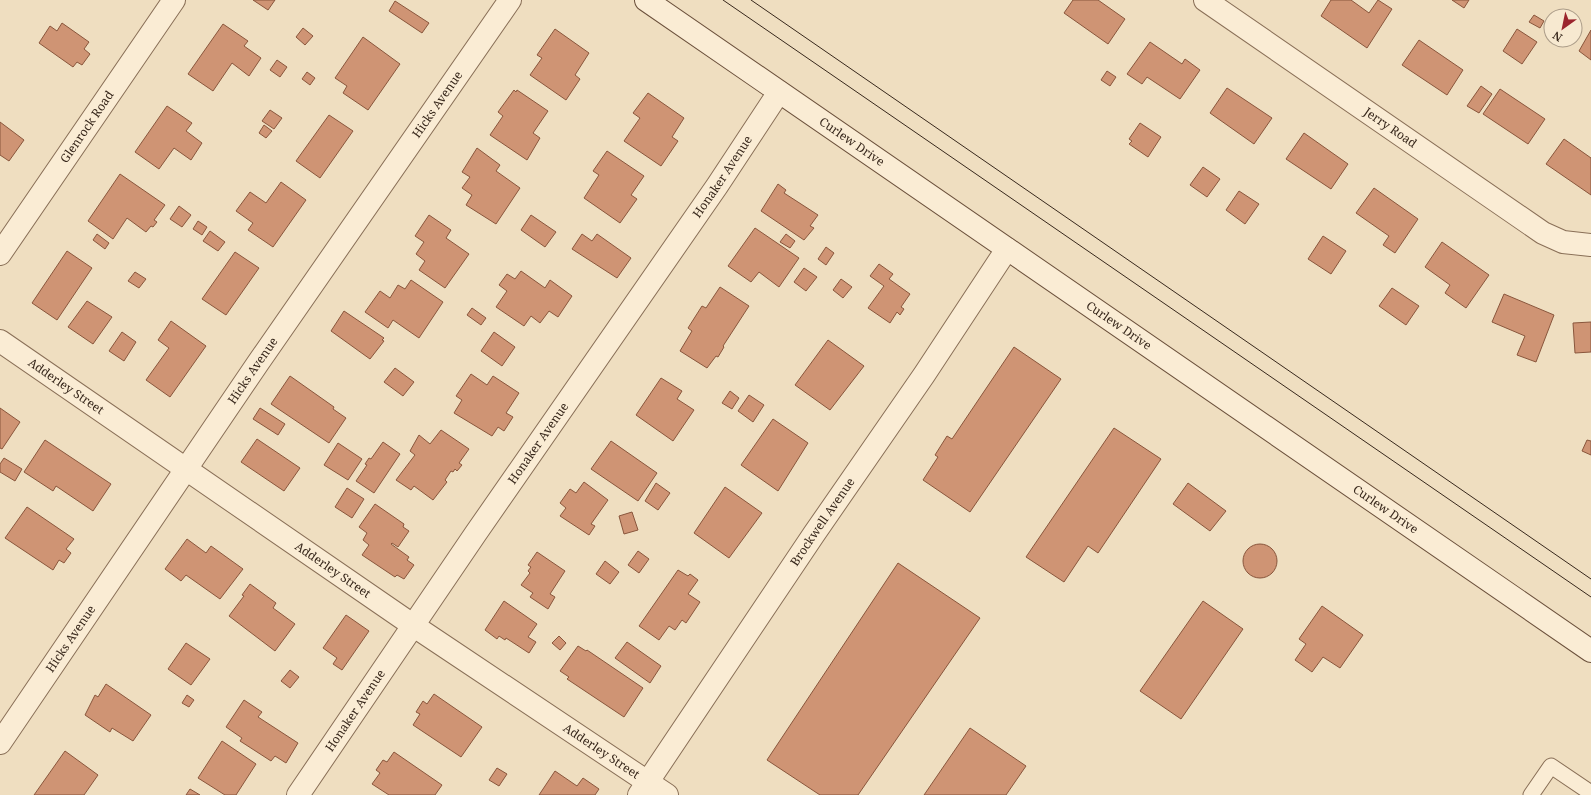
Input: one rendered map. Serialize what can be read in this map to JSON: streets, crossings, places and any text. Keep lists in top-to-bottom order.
{
  "streets": {
    "street": [
      "Hicks Avenue",
      "Glenrock Road",
      "Jerry Road",
      "Curlew Drive",
      "Honaker Avenue",
      "Adderley Street",
      "Brockwell Avenue"
    ]
  },
  "crossings": [
    ["Hicks Avenue", "Adderley Street"],
    ["Curlew Drive", "Honaker Avenue"],
    ["Curlew Drive", "Brockwell Avenue"],
    ["Honaker Avenue", "Adderley Street"],
    ["Adderley Street", "Brockwell Avenue"]
  ],
  "north": "bottom left"
}
